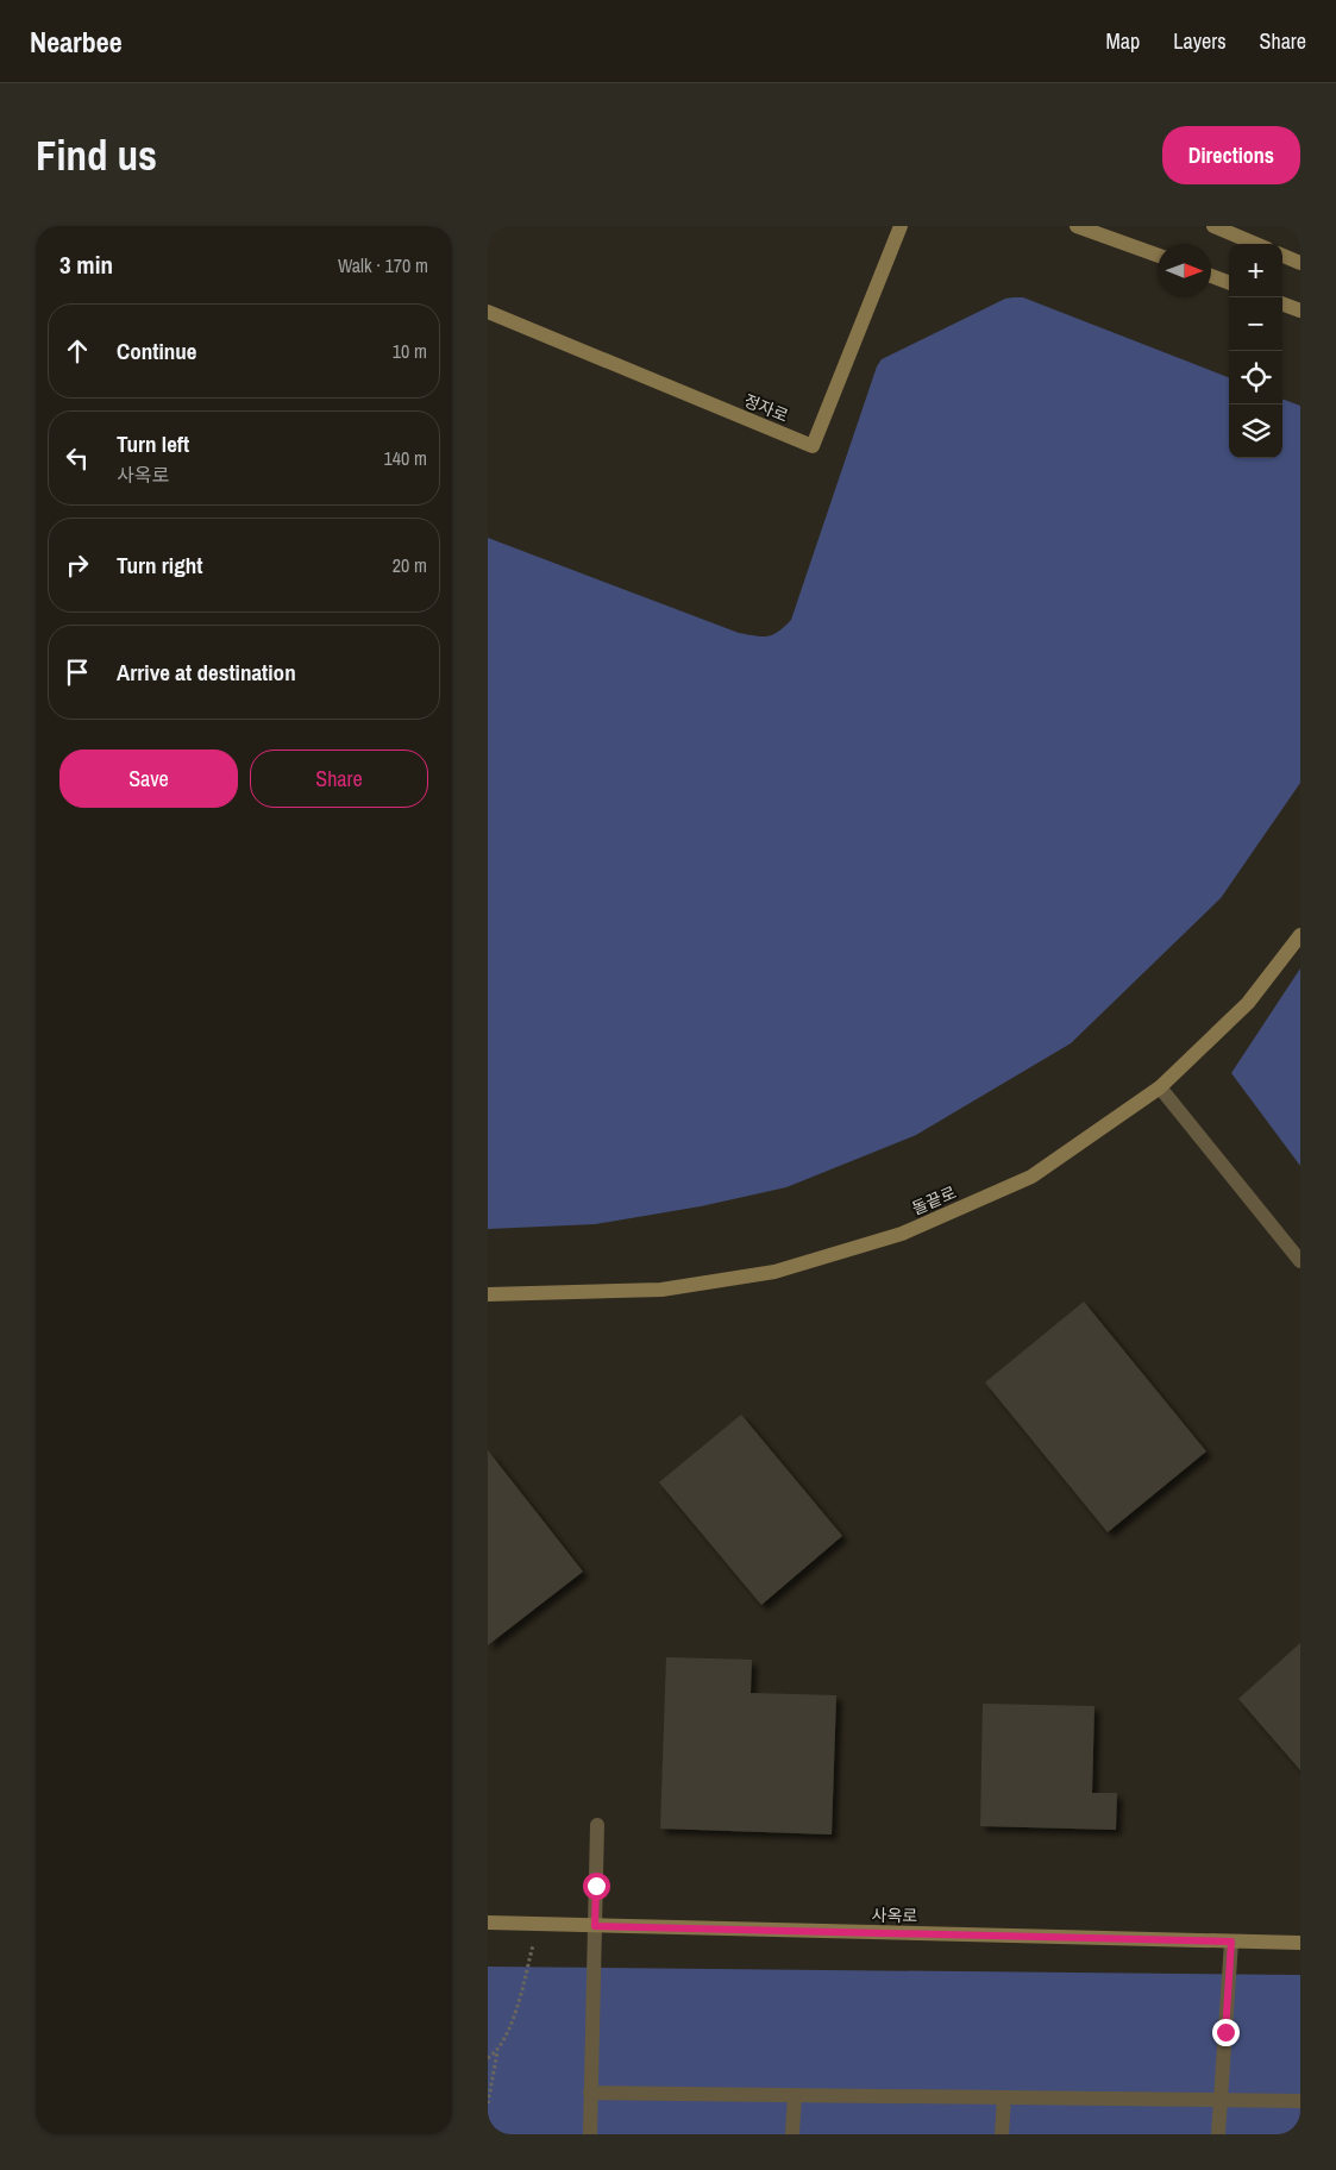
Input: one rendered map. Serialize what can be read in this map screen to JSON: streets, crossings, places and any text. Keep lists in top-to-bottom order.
{
  "streets": {
    "street": ["정자로", "돌끝로", "사옥로"]
  },
  "north": "right",
  "page": {
    "header": "Nearbee",
    "nav": ["Map", "Layers", "Share"],
    "buttons": [
      "Directions",
      ["Save", "Share"]
    ],
    "title": "Find us",
    "heading": ["3 min", "Walk · 170 m"],
    "map_buttons": ["+", "−"],
    "list": [
      ["Continue", "10 m"],
      ["Turn left", "사옥로", "140 m"],
      ["Turn right", "20 m"],
      "Arrive at destination"
    ]
  }
}
